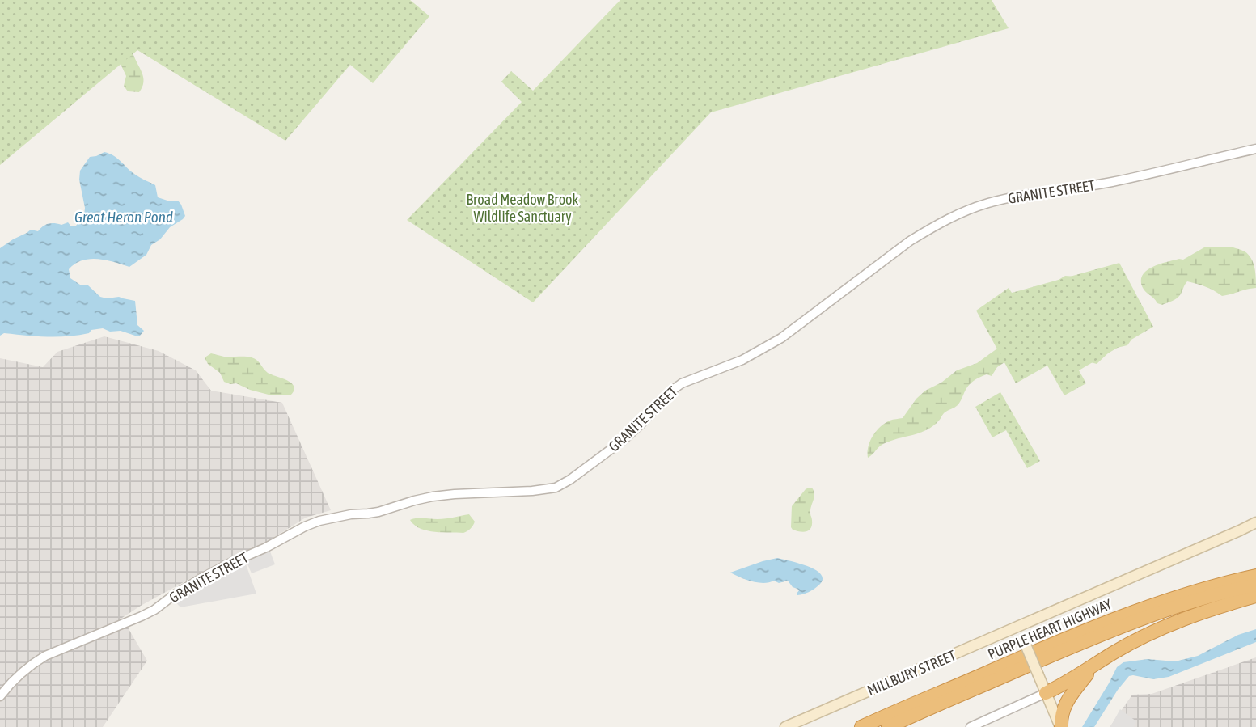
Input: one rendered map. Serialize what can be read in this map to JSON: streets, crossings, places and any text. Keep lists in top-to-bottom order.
{
  "streets": {
    "highway": ["PURPLE HEART HIGHWAY"],
    "main road": ["MILLBURY STREET"],
    "street": ["GRANITE STREET"]
  },
  "water": ["Great Heron Pond"],
  "parks": ["Broad Meadow Brook Wildlife Sanctuary"]
}
